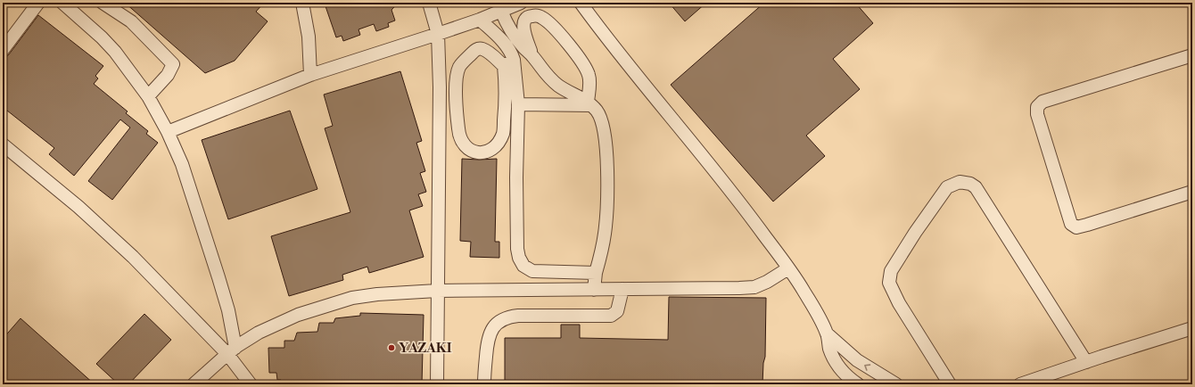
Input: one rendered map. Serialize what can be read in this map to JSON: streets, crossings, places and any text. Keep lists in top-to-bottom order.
{
  "places": ["YAZAKI"]
}
